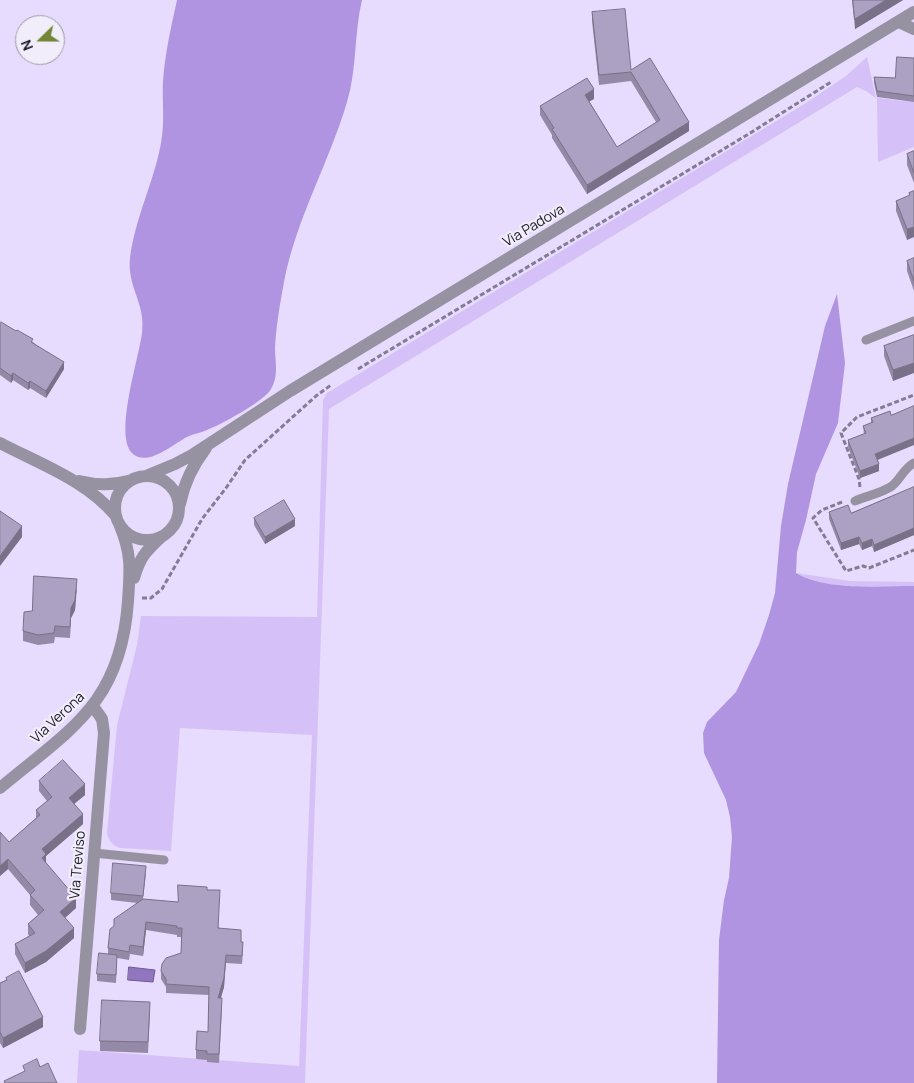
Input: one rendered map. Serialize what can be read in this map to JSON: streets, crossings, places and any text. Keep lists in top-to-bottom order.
{
  "streets": {
    "street": ["Via Padova", "Via Verona", "Via Treviso"]
  },
  "crossings": [
    ["Via Padova", "Via Verona"],
    ["Via Verona", "Via Treviso"]
  ],
  "north": "left"
}
